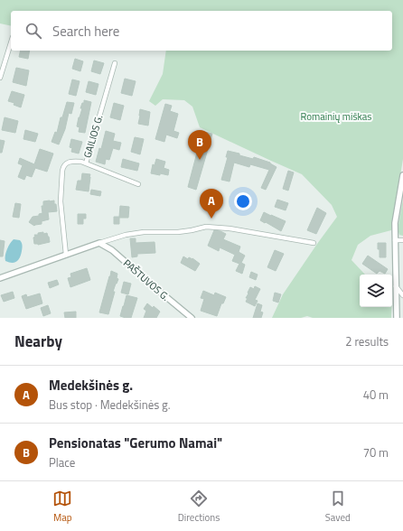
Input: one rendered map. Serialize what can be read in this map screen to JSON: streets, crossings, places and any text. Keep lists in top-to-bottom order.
{
  "streets": {
    "street": ["GAILIOS G.", "PAŠTUVOS G."]
  },
  "parks": ["Romainių miškas"],
  "page": {
    "search": "Search here",
    "pins": ["B", "A"],
    "heading": ["Nearby", "2 results"],
    "list": [
      {
        "mark": "A",
        "name": "Medekšinės g.",
        "note": "Bus stop · Medekšinės g.",
        "value": "40 m"
      },
      {
        "mark": "B",
        "name": "Pensionatas \"Gerumo Namai\"",
        "note": "Place",
        "value": "70 m"
      }
    ],
    "nav": ["Map", "Directions", "Saved"]
  }
}
